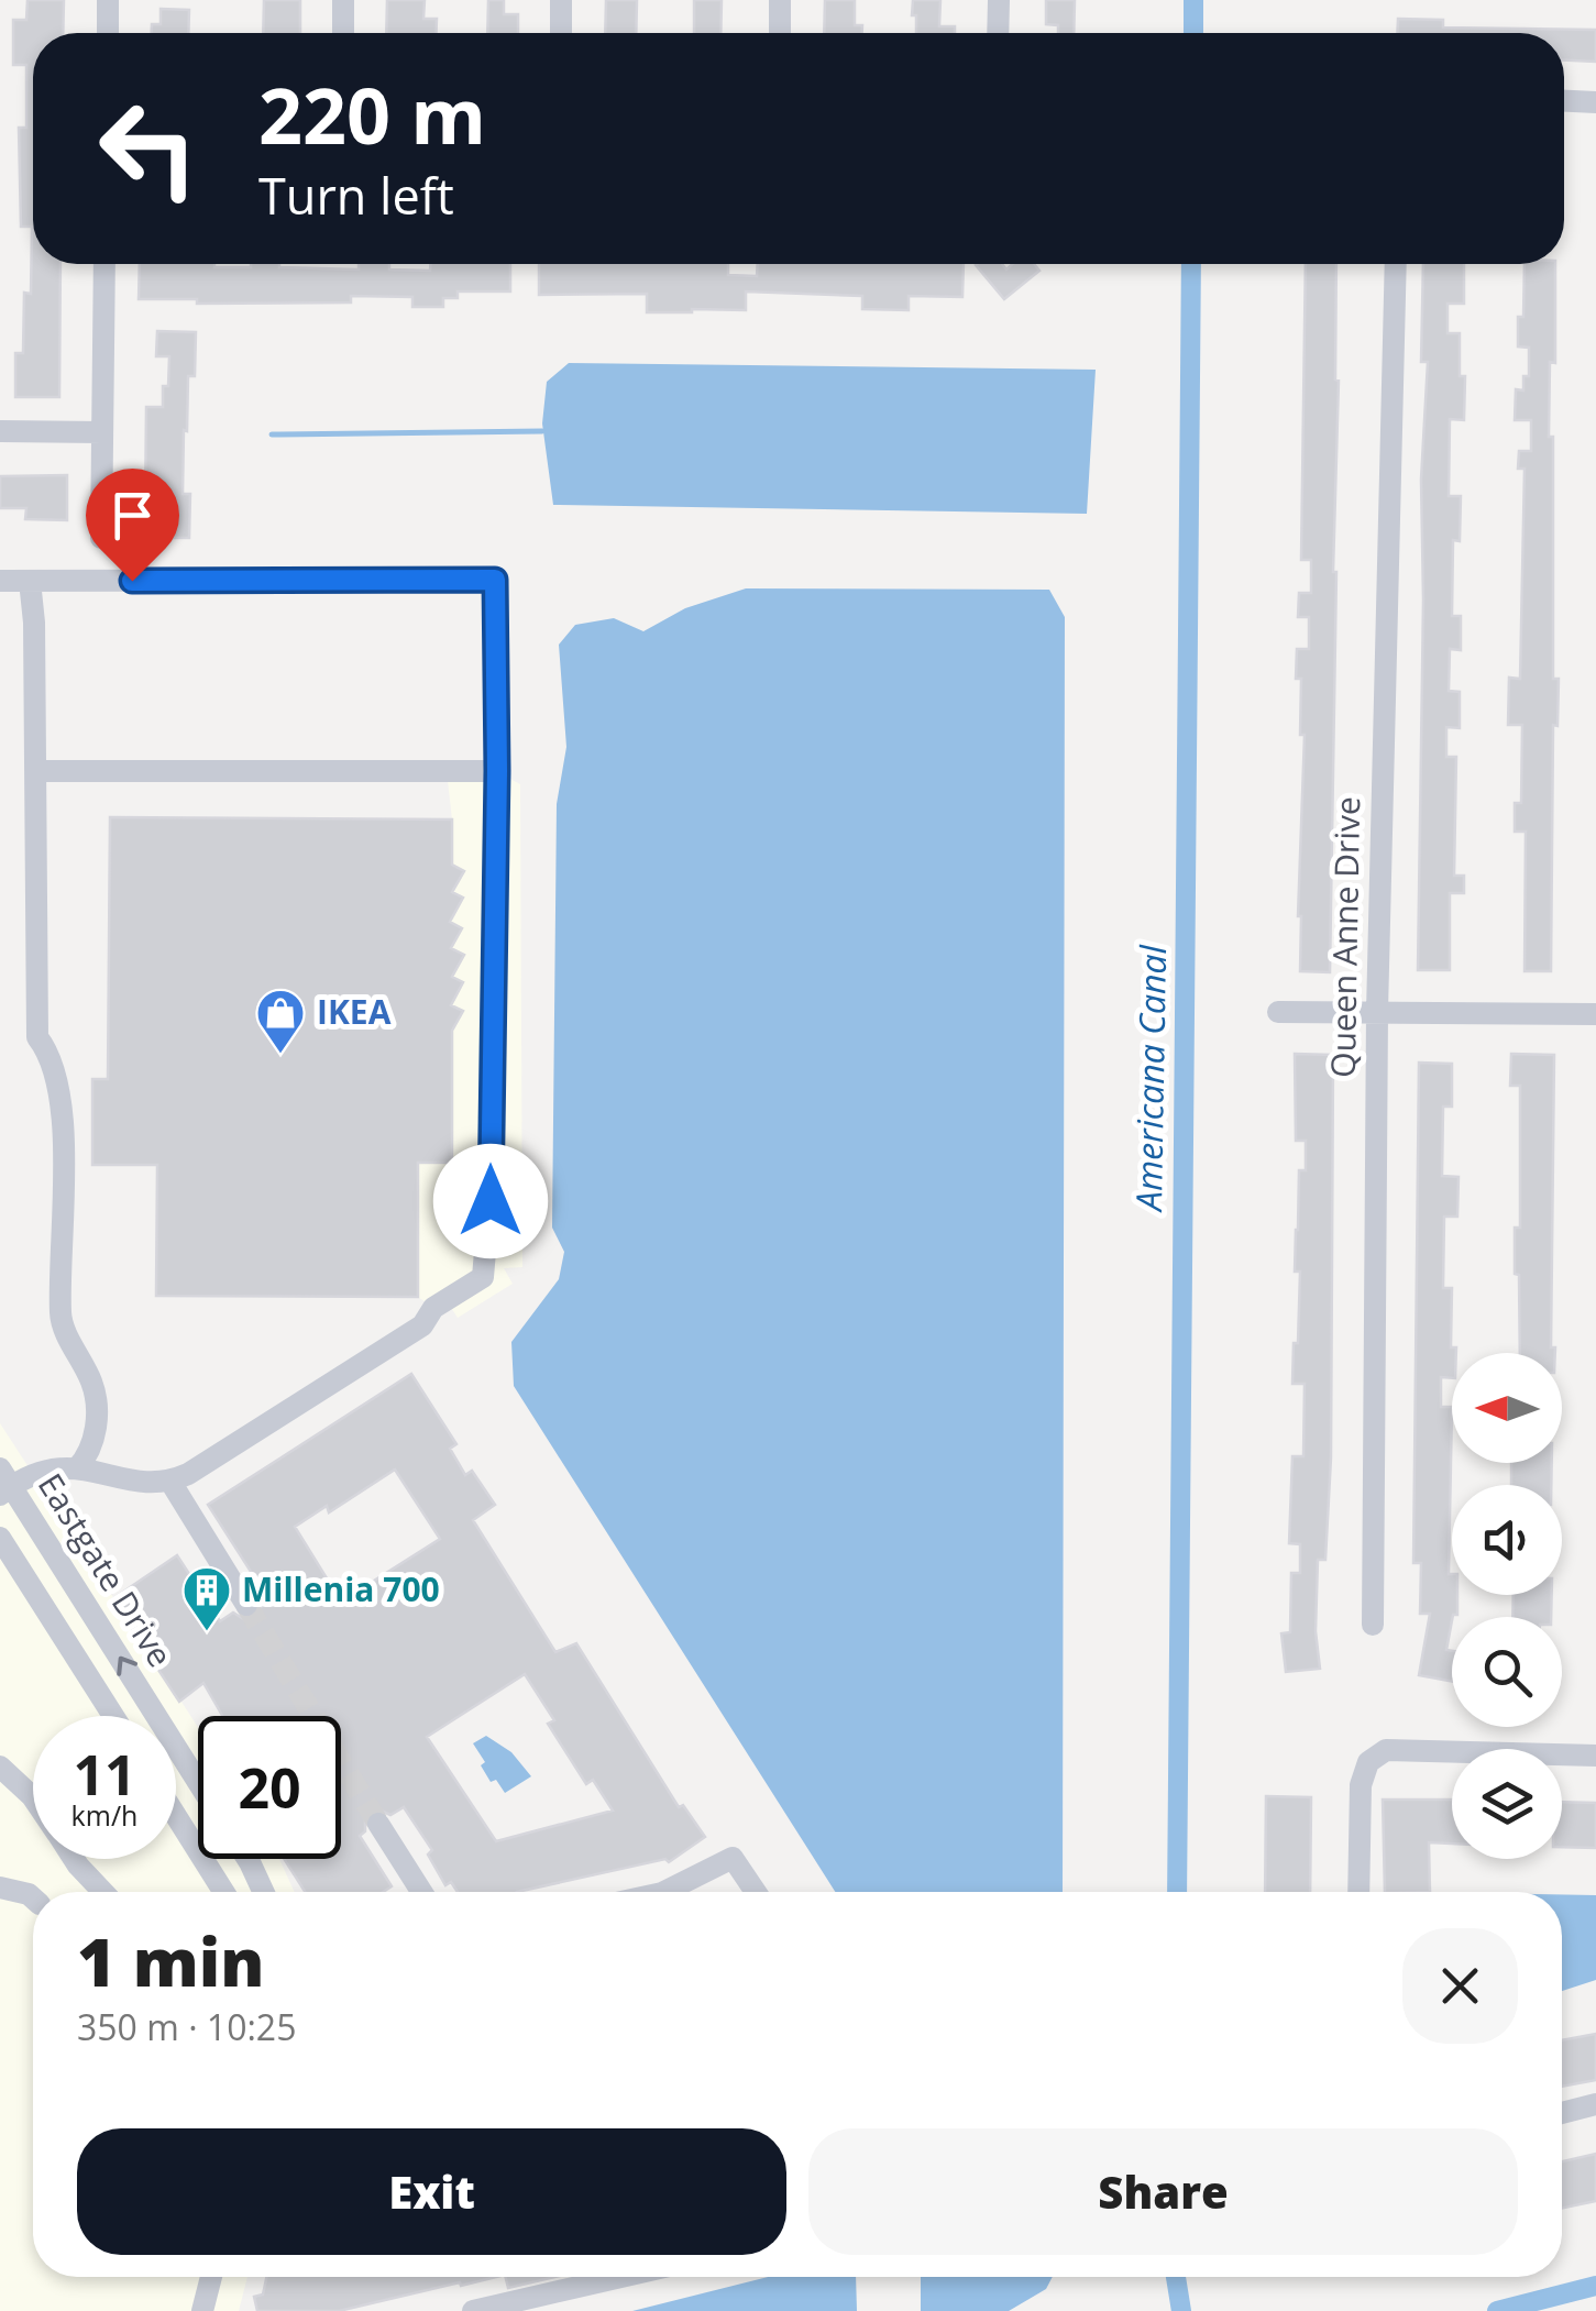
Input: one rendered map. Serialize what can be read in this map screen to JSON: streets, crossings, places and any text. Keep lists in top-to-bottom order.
{
  "streets": {
    "street": ["Queen Anne Drive", "Eastgate Drive"]
  },
  "water": ["Americana Canal"],
  "places": {
    "shop": ["IKEA"],
    "building": ["Millenia 700"]
  },
  "north": "left",
  "page": {
    "turn": ["220 m", "Turn left"],
    "speed": "11 km/h",
    "limit": "20",
    "heading": ["1 min", "350 m · 10:25"],
    "buttons": ["Exit", "Share"]
  }
}
